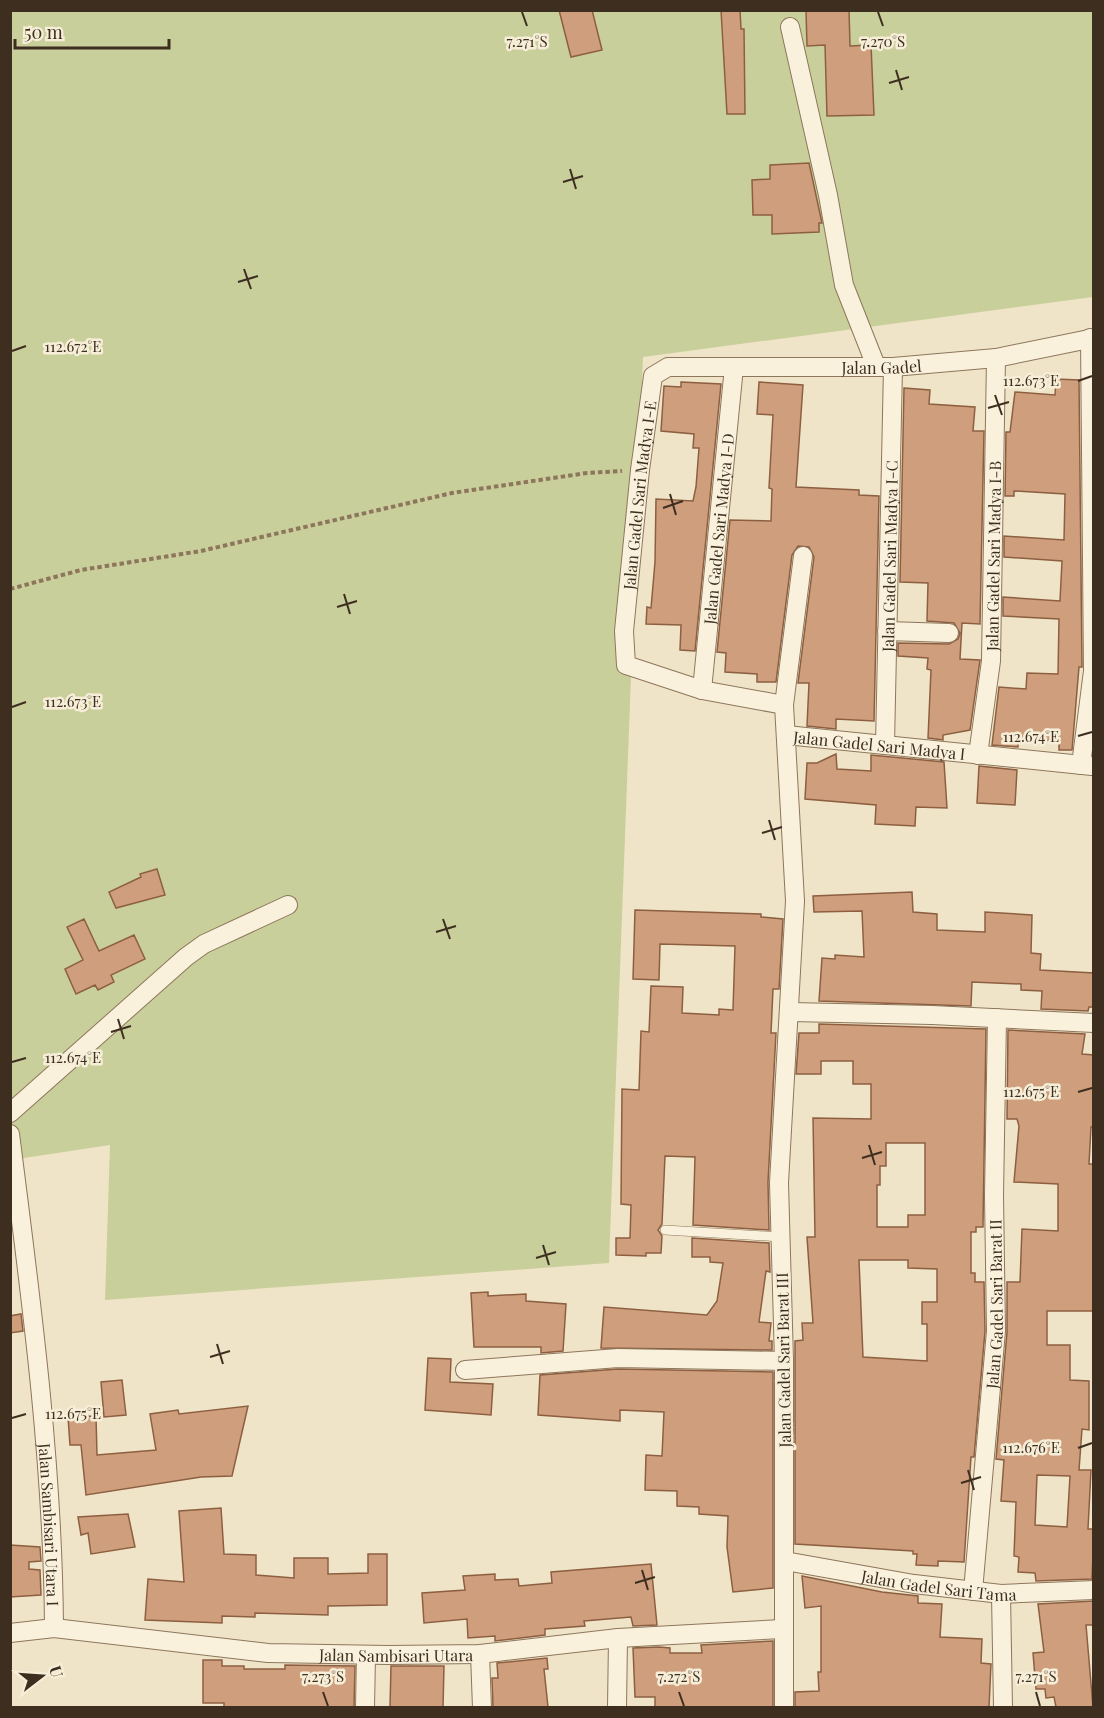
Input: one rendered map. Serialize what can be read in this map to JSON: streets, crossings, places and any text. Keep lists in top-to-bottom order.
{
  "streets": {
    "street": [
      "Jalan Gadel",
      "Jalan Gadel Sari Madya I-E",
      "Jalan Gadel Sari Madya I-D",
      "Jalan Gadel Sari Madya I-C",
      "Jalan Gadel Sari Madya I-B",
      "Jalan Gadel Sari Madya I",
      "Jalan Gadel Sari Barat II",
      "Jalan Gadel Sari Barat III",
      "Jalan Sambisari Utara I",
      "Jalan Gadel Sari Tama",
      "Jalan Sambisari Utara"
    ]
  },
  "crossings": [
    ["Jalan Gadel", "Jalan Gadel Sari Madya I-E"],
    ["Jalan Gadel", "Jalan Gadel Sari Madya I-D"],
    ["Jalan Gadel", "Jalan Gadel Sari Madya I-C"],
    ["Jalan Gadel", "Jalan Gadel Sari Madya I-B"],
    ["Jalan Gadel Sari Madya I-E", "Jalan Gadel Sari Madya I"],
    ["Jalan Gadel Sari Madya I-D", "Jalan Gadel Sari Madya I"],
    ["Jalan Gadel Sari Madya I-C", "Jalan Gadel Sari Madya I"],
    ["Jalan Gadel Sari Madya I-B", "Jalan Gadel Sari Madya I"],
    ["Jalan Gadel Sari Madya I", "Jalan Gadel Sari Barat III"],
    ["Jalan Gadel Sari Barat II", "Jalan Gadel Sari Tama"],
    ["Jalan Gadel Sari Barat III", "Jalan Gadel Sari Tama"],
    ["Jalan Gadel Sari Barat III", "Jalan Sambisari Utara"],
    ["Jalan Sambisari Utara I", "Jalan Sambisari Utara"]
  ],
  "scale_bar": "50 m",
  "north": "right",
  "coordinates": [
    "7.271°S",
    "7.270°S",
    "112.672°E",
    "112.673°E",
    "112.674°E",
    "112.675°E",
    "112.676°E",
    "7.273°S",
    "7.272°S"
  ]
}
